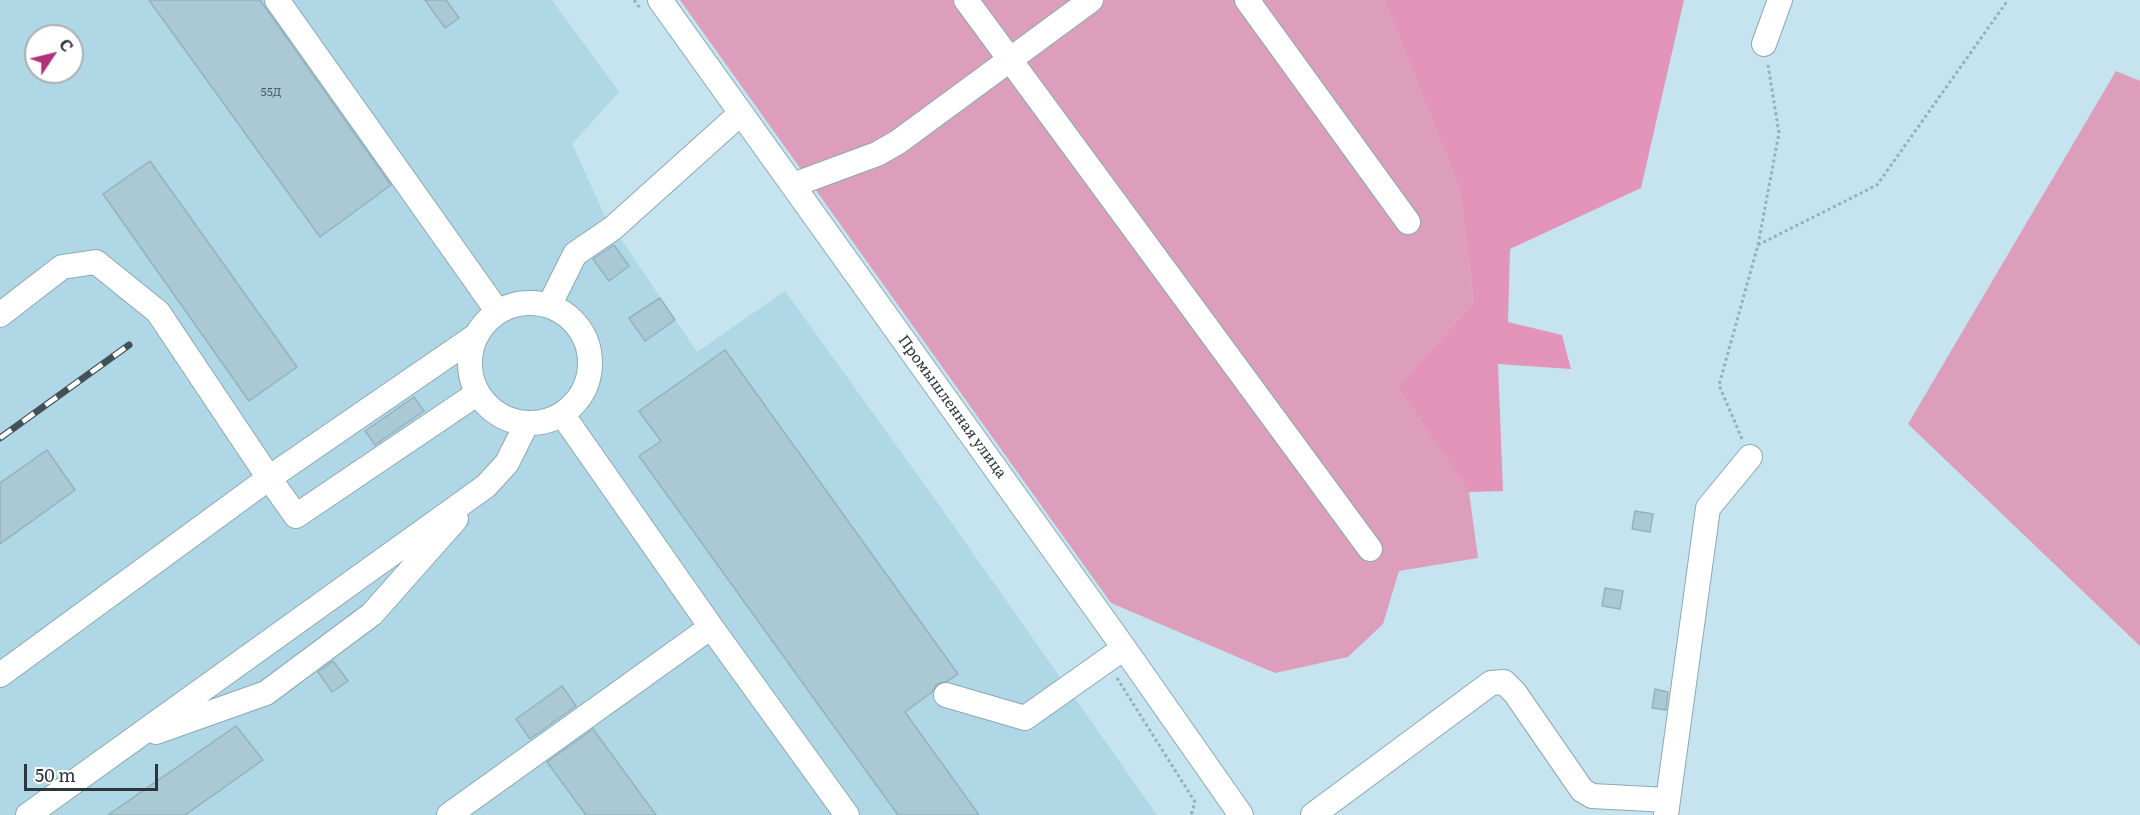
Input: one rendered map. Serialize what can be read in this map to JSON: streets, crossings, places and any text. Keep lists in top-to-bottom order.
{
  "streets": {
    "street": ["Промышленная улица"]
  },
  "house_numbers": ["55Д"],
  "scale_bar": "50 m",
  "north": "top right"
}
